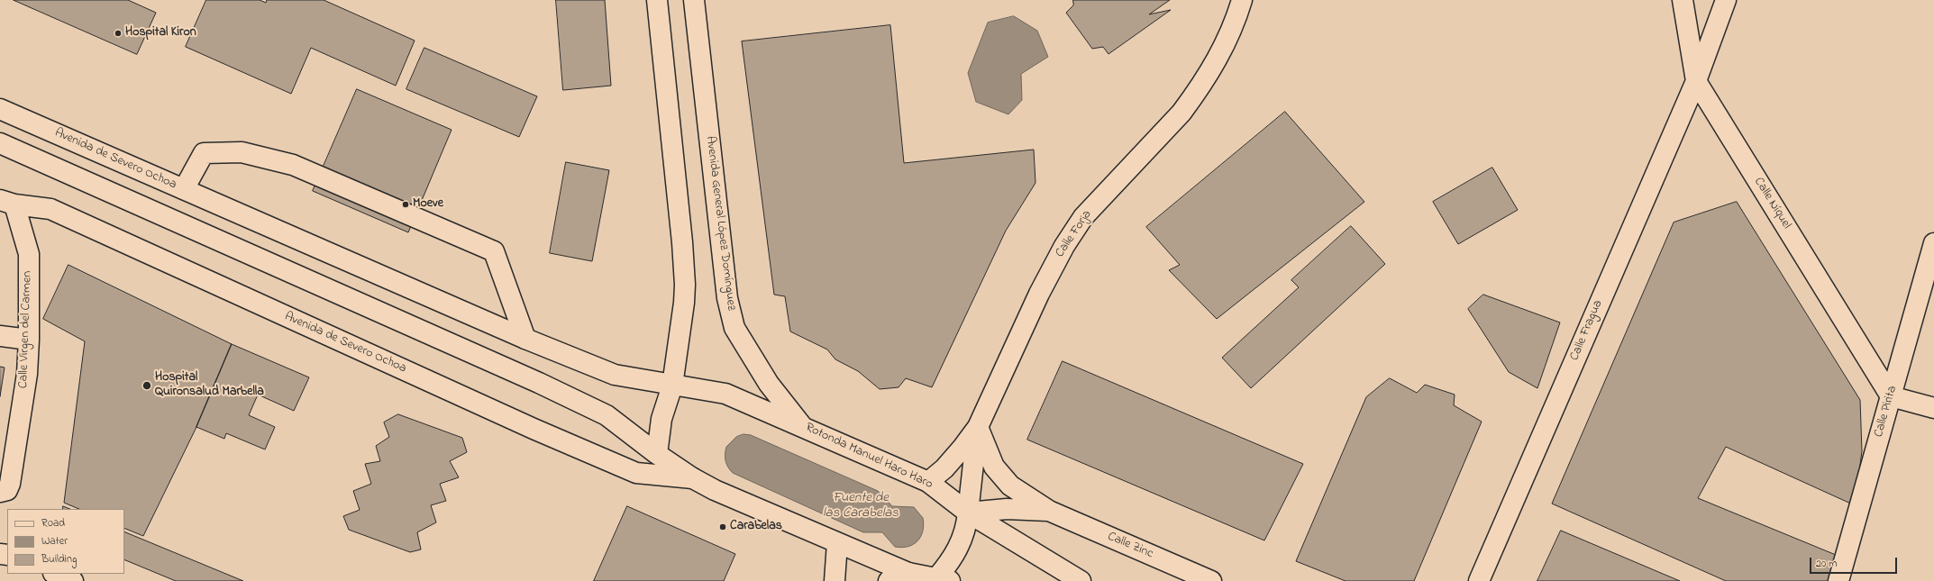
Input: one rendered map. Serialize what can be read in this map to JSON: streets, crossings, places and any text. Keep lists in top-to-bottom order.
{
  "streets": {
    "street": [
      "Avenida de Severo Ochoa",
      "Calle Níquel",
      "Avenida General López Domínguez",
      "Calle Forja",
      "Calle Virgen del Carmen",
      "Calle Fragua",
      "Calle Pirita",
      "Rotonda Manuel Haro Haro",
      "Calle Zinc"
    ]
  },
  "crossings": [
    ["Avenida de Severo Ochoa", "Calle Virgen del Carmen"],
    ["Avenida de Severo Ochoa", "Rotonda Manuel Haro Haro"],
    ["Calle Níquel", "Calle Fragua"],
    ["Calle Níquel", "Calle Pirita"],
    ["Avenida General López Domínguez", "Rotonda Manuel Haro Haro"],
    ["Calle Forja", "Rotonda Manuel Haro Haro"],
    ["Calle Forja", "Calle Zinc"],
    ["Rotonda Manuel Haro Haro", "Calle Zinc"]
  ],
  "water": ["Fuente de las Carabelas"],
  "places": [
    "Hospital Kiron",
    "Moeve",
    "Hospital Quironsalud Marbella",
    "Carabelas"
  ],
  "legend": ["Road", "Water", "Building"],
  "scale_bar": "20 m"
}
